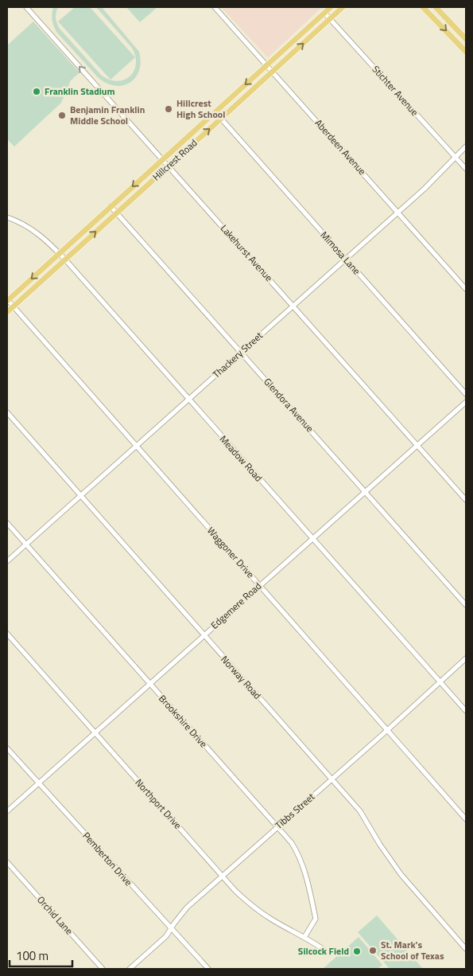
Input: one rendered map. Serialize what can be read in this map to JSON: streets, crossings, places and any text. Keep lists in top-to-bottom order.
{
  "streets": {
    "main road": ["Hillcrest Road"],
    "street": [
      "Stichter Avenue",
      "Aberdeen Avenue",
      "Lakehurst Avenue",
      "Mimosa Lane",
      "Thackery Street",
      "Glendora Avenue",
      "Meadow Road",
      "Waggoner Drive",
      "Edgemere Road",
      "Norway Road",
      "Brookshire Drive",
      "Northport Drive",
      "Tibbs Street",
      "Pemberton Drive",
      "Orchid Lane"
    ]
  },
  "crossings": [
    ["Stichter Avenue", "Hillcrest Road"],
    ["Stichter Avenue", "Thackery Street"],
    ["Aberdeen Avenue", "Hillcrest Road"],
    ["Aberdeen Avenue", "Thackery Street"],
    ["Hillcrest Road", "Lakehurst Avenue"],
    ["Hillcrest Road", "Mimosa Lane"],
    ["Hillcrest Road", "Glendora Avenue"],
    ["Hillcrest Road", "Meadow Road"],
    ["Hillcrest Road", "Waggoner Drive"],
    ["Lakehurst Avenue", "Thackery Street"],
    ["Lakehurst Avenue", "Edgemere Road"],
    ["Mimosa Lane", "Thackery Street"],
    ["Thackery Street", "Glendora Avenue"],
    ["Thackery Street", "Meadow Road"],
    ["Thackery Street", "Waggoner Drive"],
    ["Thackery Street", "Norway Road"],
    ["Thackery Street", "Brookshire Drive"],
    ["Glendora Avenue", "Edgemere Road"],
    ["Meadow Road", "Edgemere Road"],
    ["Meadow Road", "Tibbs Street"],
    ["Waggoner Drive", "Edgemere Road"],
    ["Waggoner Drive", "Tibbs Street"],
    ["Edgemere Road", "Norway Road"],
    ["Edgemere Road", "Brookshire Drive"],
    ["Edgemere Road", "Northport Drive"],
    ["Edgemere Road", "Pemberton Drive"],
    ["Norway Road", "Tibbs Street"],
    ["Brookshire Drive", "Northport Drive"],
    ["Brookshire Drive", "Tibbs Street"],
    ["Northport Drive", "Tibbs Street"],
    ["Tibbs Street", "Pemberton Drive"]
  ],
  "places": [
    "Franklin Stadium",
    "Hillcrest High School",
    "Benjamin Franklin Middle School",
    "St. Mark's School of Texas",
    "Silcock Field"
  ],
  "scale_bar": "100 m"
}
